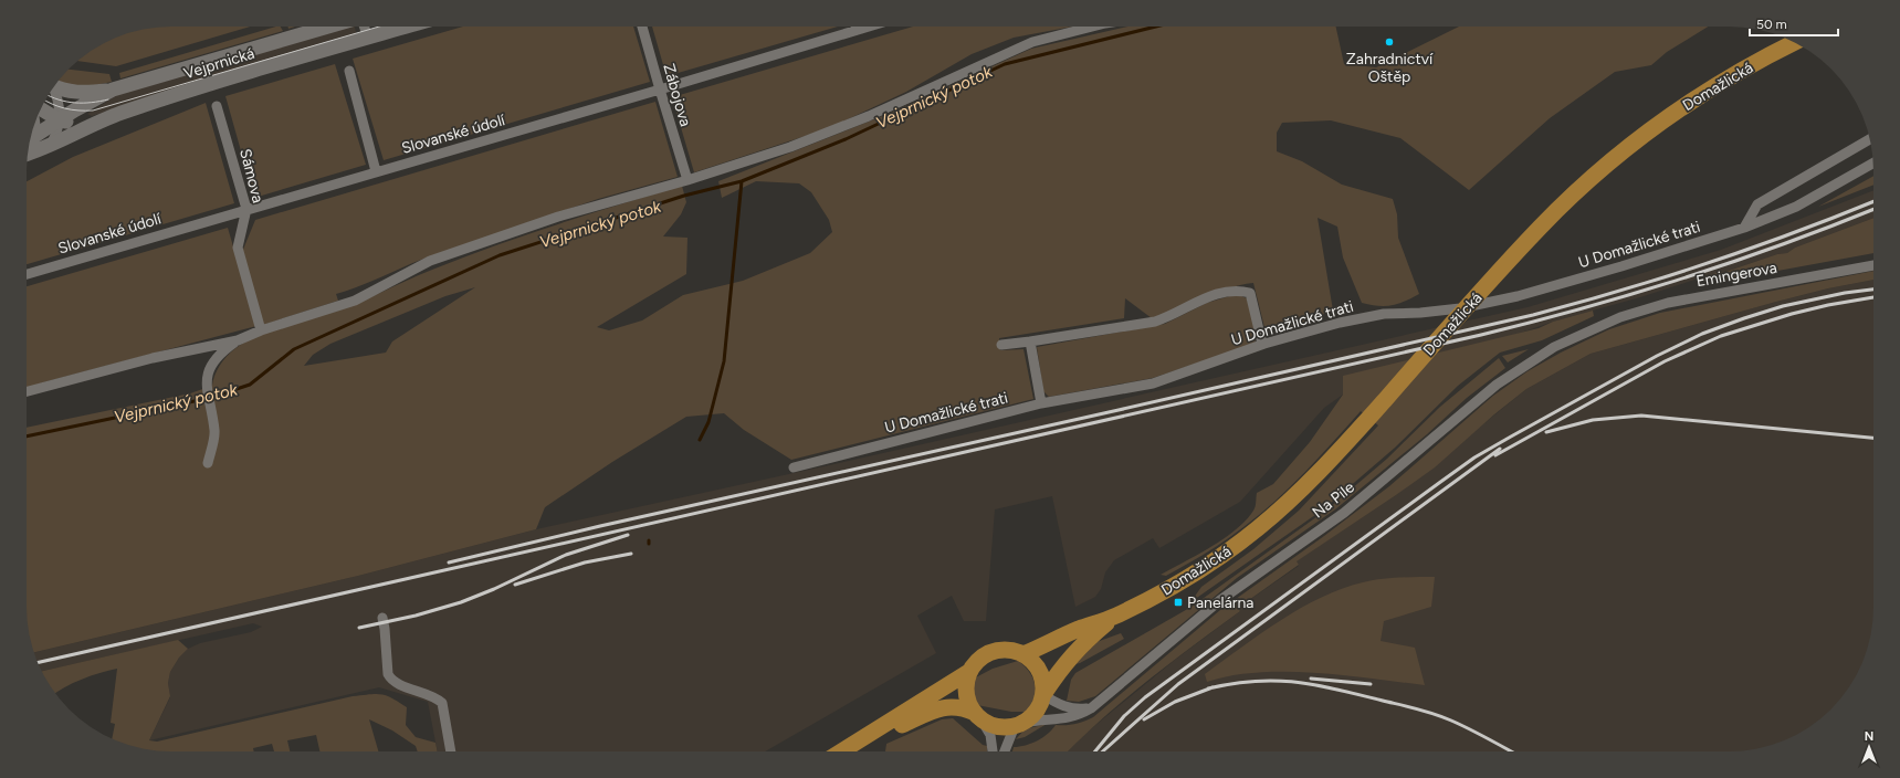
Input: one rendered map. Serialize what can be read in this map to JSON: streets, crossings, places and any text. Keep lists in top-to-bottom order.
{
  "streets": {
    "main road": ["Vejprnická", "Domažlická"],
    "street": [
      "Zábojova",
      "Slovanské údolí",
      "Sámova",
      "U Domažlické trati",
      "Emingerova",
      "Na Pile"
    ]
  },
  "crossings": [
    ["Domažlická", "Na Pile"],
    ["Zábojova", "Slovanské údolí"],
    ["Slovanské údolí", "Sámova"],
    ["Emingerova", "Na Pile"]
  ],
  "water": ["Vejprnický potok"],
  "places": {
    "other": ["Zahradnictví Oštěp"],
    "transit": ["Panelárna"]
  },
  "scale_bar": "50 m",
  "north": "top"
}
